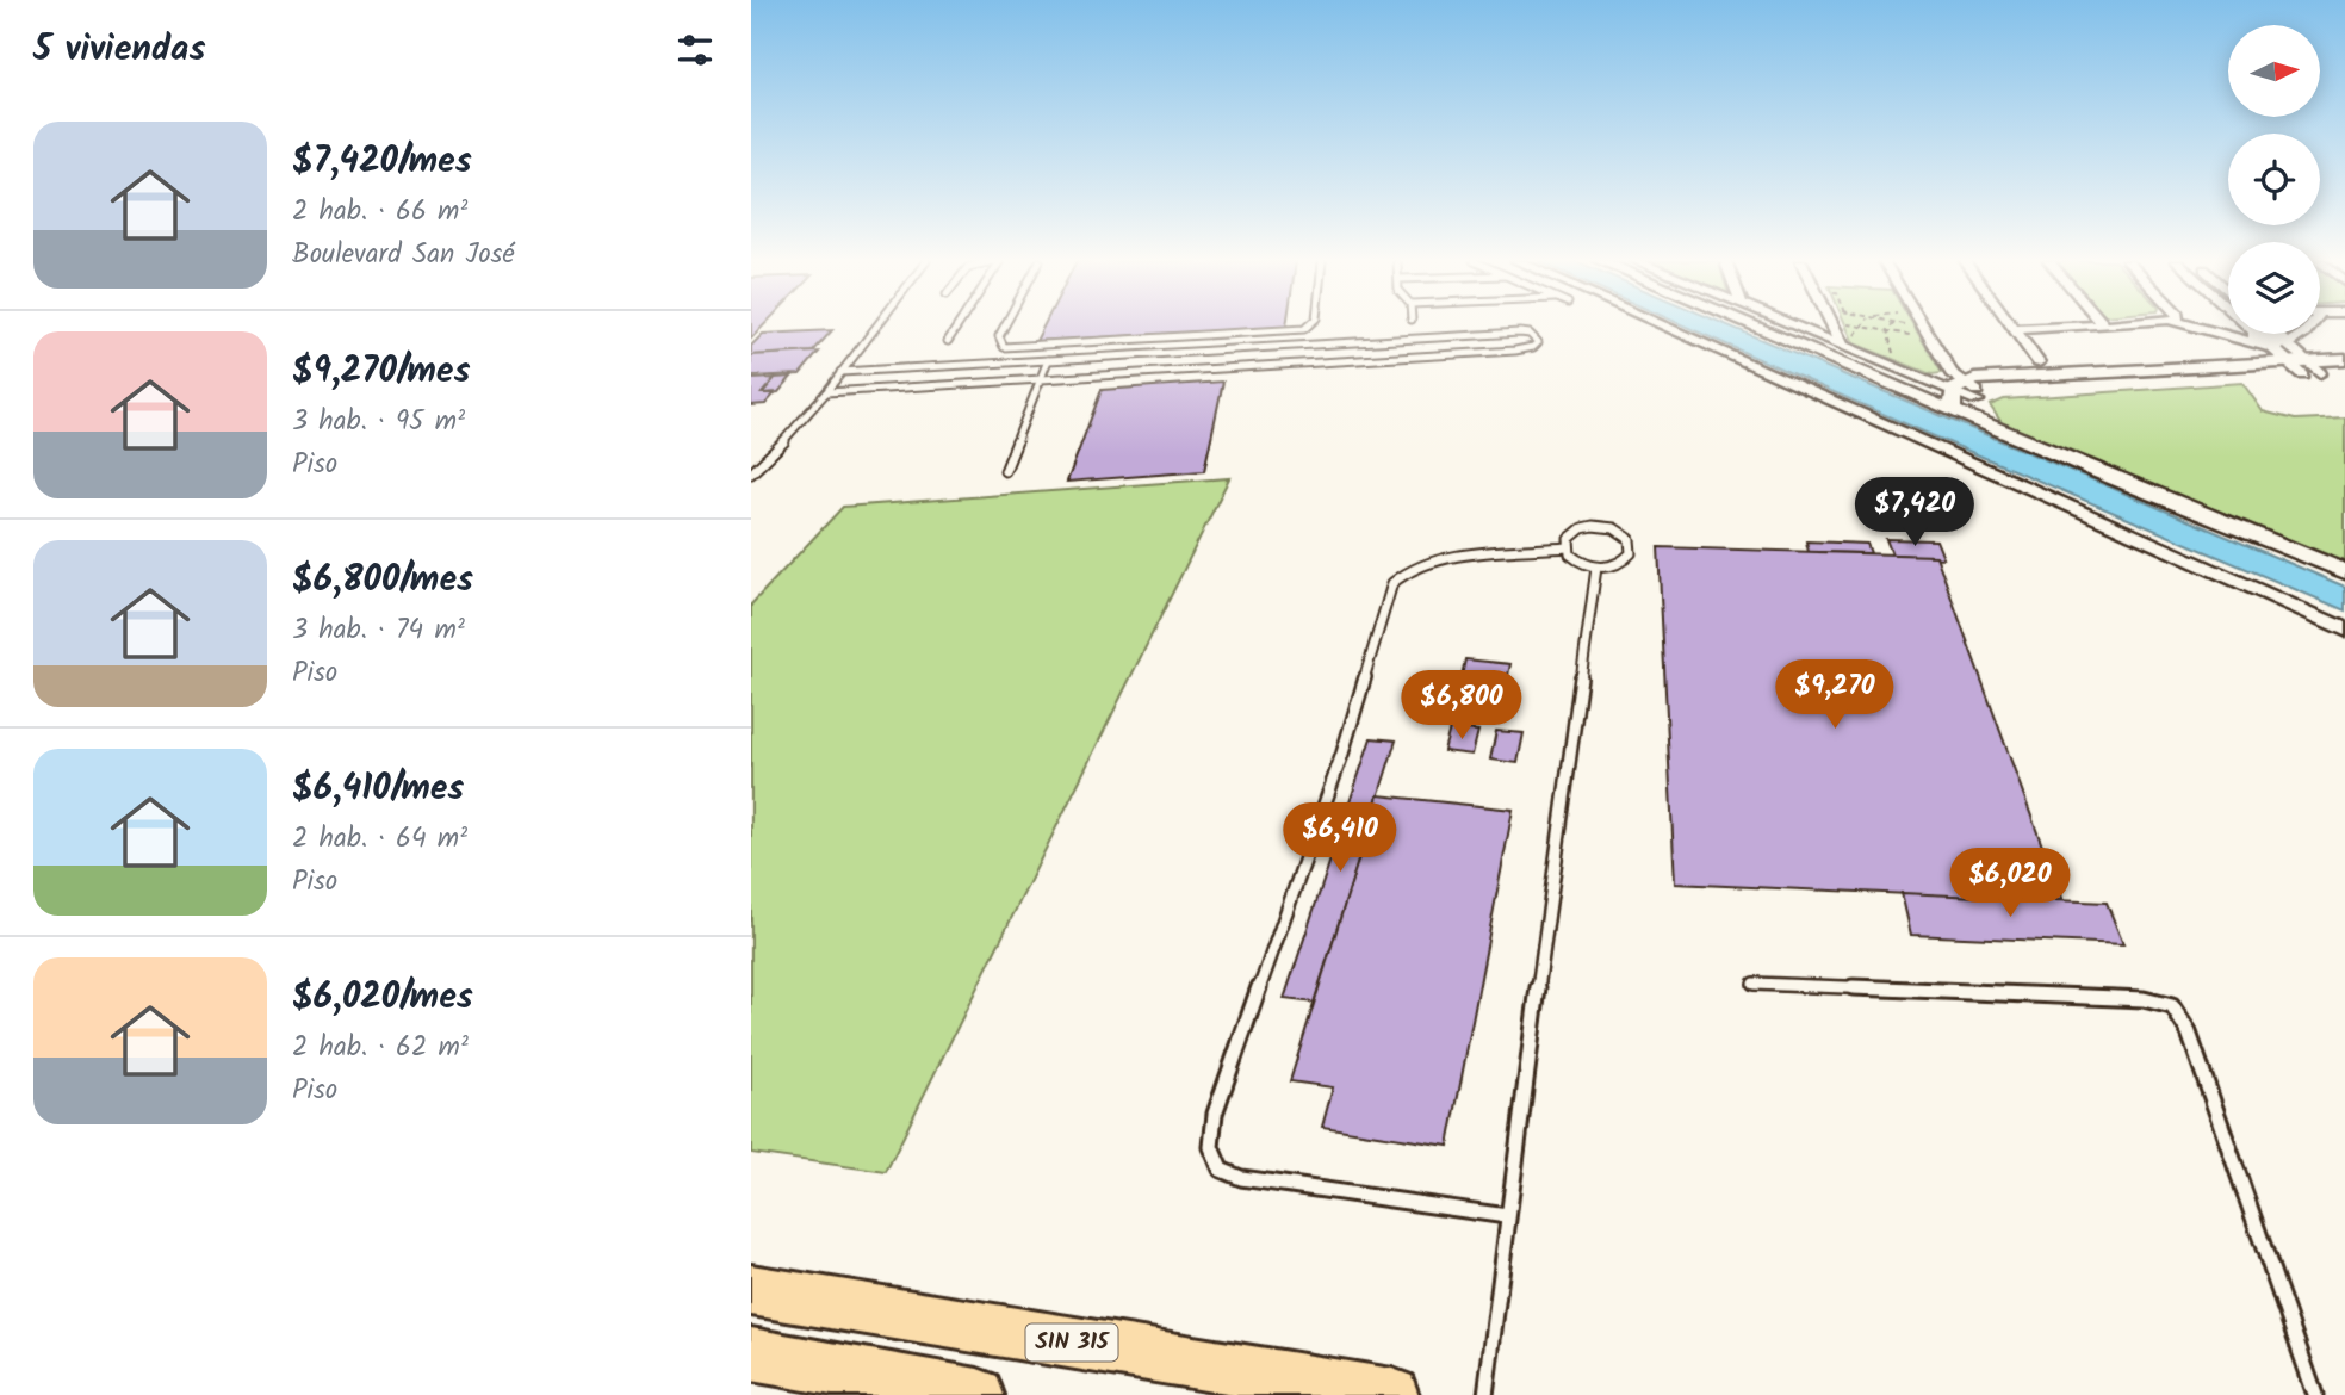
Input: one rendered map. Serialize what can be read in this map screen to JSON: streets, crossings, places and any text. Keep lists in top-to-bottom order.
{
  "streets": {
    "highway": ["SIN 315"]
  },
  "north": "right",
  "page": {
    "heading": "5 viviendas",
    "list": [
      {
        "name": "$7,420/mes",
        "note": "2 hab. · 66 m² · Boulevard San José"
      },
      {
        "name": "$9,270/mes",
        "note": "3 hab. · 95 m² · Piso"
      },
      {
        "name": "$6,800/mes",
        "note": "3 hab. · 74 m² · Piso"
      },
      {
        "name": "$6,410/mes",
        "note": "2 hab. · 64 m² · Piso"
      },
      {
        "name": "$6,020/mes",
        "note": "2 hab. · 62 m² · Piso"
      }
    ],
    "price": [
      "$7,420",
      "$9,270",
      "$6,800",
      "$6,410",
      "$6,020"
    ]
  }
}
